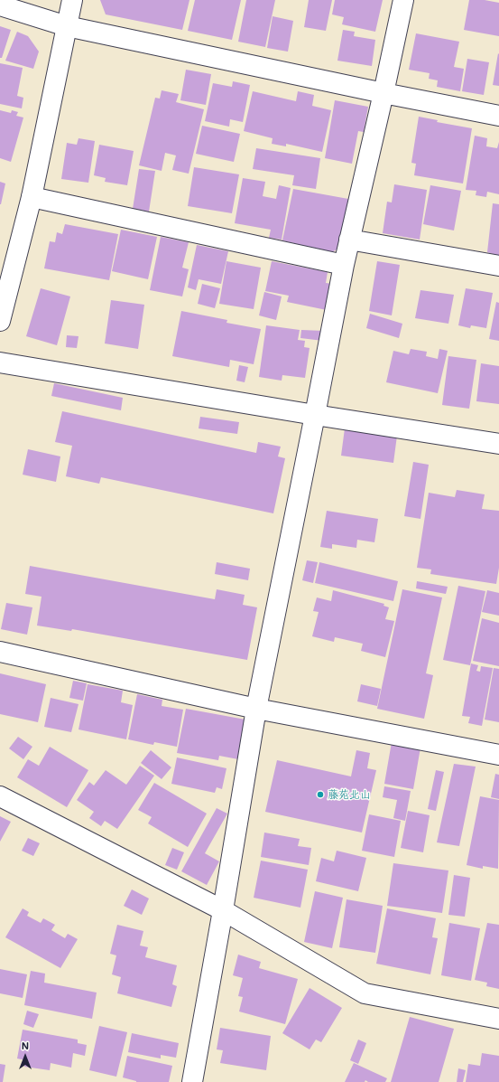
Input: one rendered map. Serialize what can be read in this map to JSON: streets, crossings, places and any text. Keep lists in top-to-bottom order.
{
  "places": ["藤苑北山"],
  "north": "top"
}
